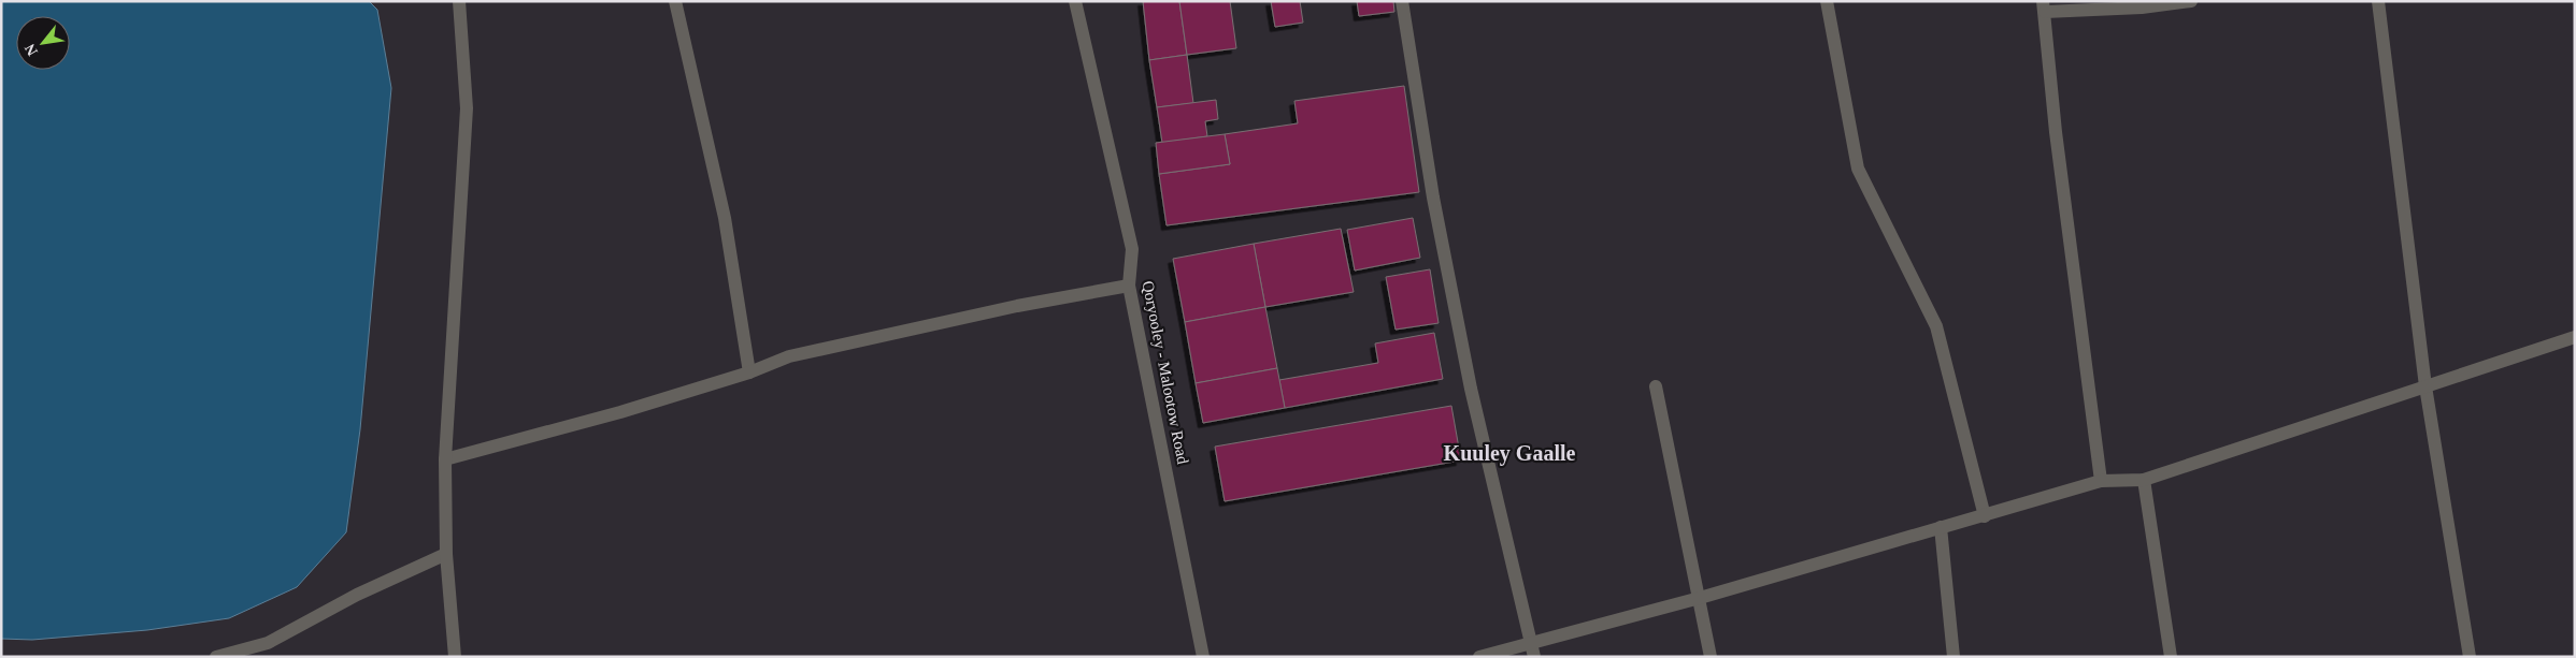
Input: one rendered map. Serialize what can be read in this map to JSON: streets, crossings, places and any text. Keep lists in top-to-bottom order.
{
  "streets": {
    "street": ["Qoryooley - Malootow Road"]
  },
  "districts": ["Kuuley Gaalle"],
  "north": "bottom left"
}
